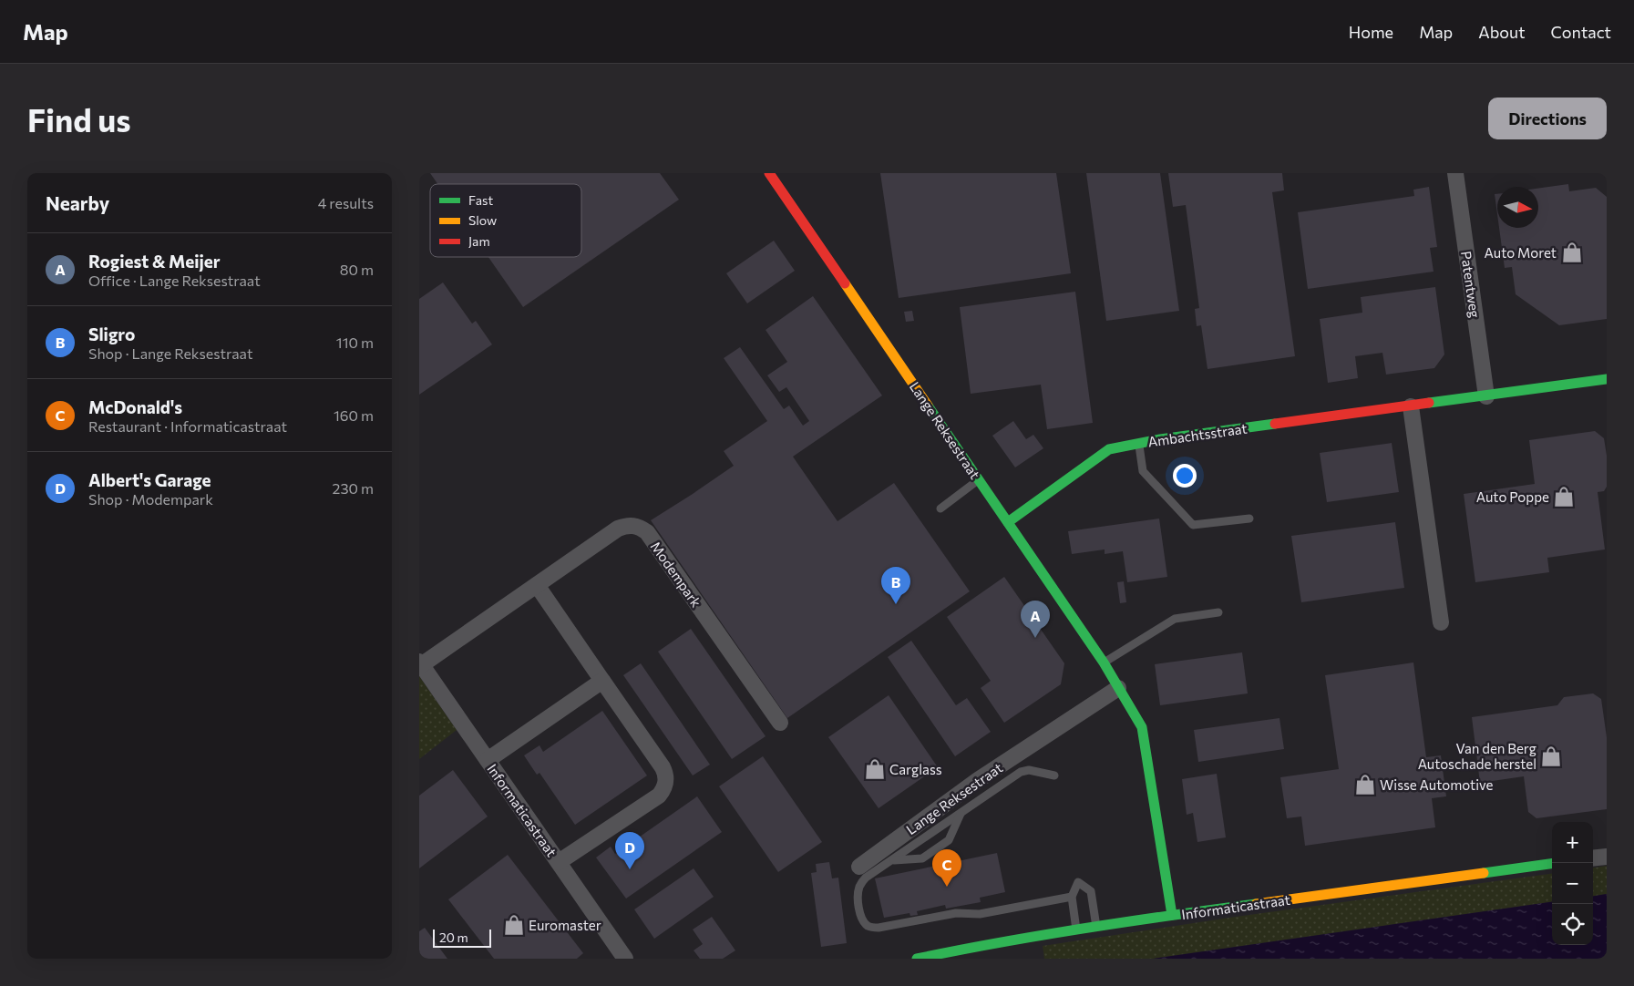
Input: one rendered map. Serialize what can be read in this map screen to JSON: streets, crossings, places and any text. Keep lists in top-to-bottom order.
{
  "streets": {
    "street": [
      "Patentweg",
      "Lange Reksestraat",
      "Ambachtsstraat",
      "Modempark",
      "Informaticastraat"
    ]
  },
  "crossings": [
    ["Patentweg", "Ambachtsstraat"],
    ["Lange Reksestraat", "Ambachtsstraat"],
    ["Lange Reksestraat", "Informaticastraat"],
    ["Modempark", "Informaticastraat"]
  ],
  "places": {
    "shop": [
      "Auto Moret",
      "Auto Poppe",
      "Van den Berg Autoschade herstel",
      "Carglass",
      "Wisse Automotive",
      "Euromaster"
    ]
  },
  "legend": ["Fast", "Slow", "Jam"],
  "scale_bar": "20 m",
  "north": "right",
  "page": {
    "header": "Map",
    "nav": [
      "Home",
      "Map",
      "About",
      "Contact"
    ],
    "buttons": "Directions",
    "title": "Find us",
    "heading": ["Nearby", "4 results"],
    "list": [
      {
        "mark": "A",
        "name": "Rogiest & Meijer",
        "note": "Office · Lange Reksestraat",
        "value": "80 m"
      },
      {
        "mark": "B",
        "name": "Sligro",
        "note": "Shop · Lange Reksestraat",
        "value": "110 m"
      },
      {
        "mark": "C",
        "name": "McDonald's",
        "note": "Restaurant · Informaticastraat",
        "value": "160 m"
      },
      {
        "mark": "D",
        "name": "Albert's Garage",
        "note": "Shop · Modempark",
        "value": "230 m"
      }
    ],
    "pins": [
      "B",
      "A",
      "D",
      "C"
    ],
    "map_buttons": ["+", "−"],
    "scale": "20 m"
  }
}
